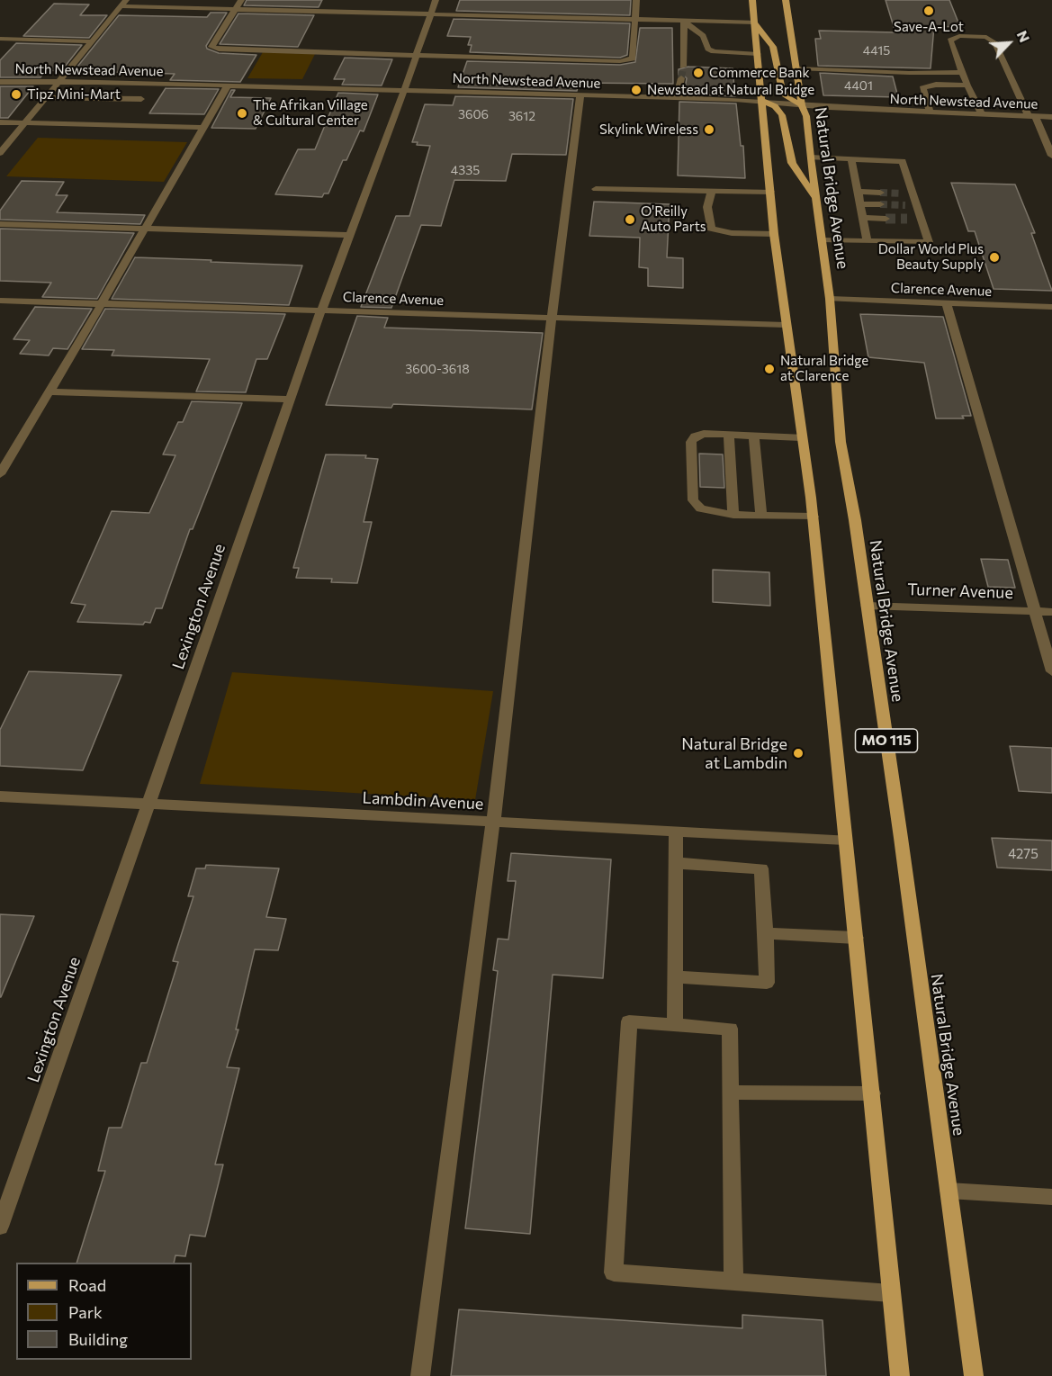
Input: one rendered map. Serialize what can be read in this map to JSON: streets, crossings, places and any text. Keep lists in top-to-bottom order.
{
  "streets": {
    "main road": ["Natural Bridge Avenue", "MO 115"],
    "street": [
      "North Newstead Avenue",
      "Clarence Avenue",
      "Turner Avenue",
      "Lexington Avenue",
      "Lambdin Avenue"
    ]
  },
  "crossings": [
    ["North Newstead Avenue", "Natural Bridge Avenue"],
    ["North Newstead Avenue", "Lexington Avenue"],
    ["Natural Bridge Avenue", "Clarence Avenue"],
    ["Natural Bridge Avenue", "Turner Avenue"],
    ["Clarence Avenue", "Lexington Avenue"],
    ["Lexington Avenue", "Lambdin Avenue"]
  ],
  "places": [
    "Save-A-Lot",
    "Commerce Bank",
    "Newstead at Natural Bridge",
    "Tipz Mini-Mart",
    "The Afrikan Village & Cultural Center",
    "Skylink Wireless",
    "O'Reilly Auto Parts",
    "Dollar World Plus Beauty Supply",
    "Natural Bridge at Clarence",
    "Natural Bridge at Lambdin"
  ],
  "house_numbers": [
    "4415",
    "4401",
    "3606",
    "3612",
    "4335",
    "3600-3618",
    "4275"
  ],
  "legend": ["Road", "Park", "Building"],
  "north": "top right"
}
